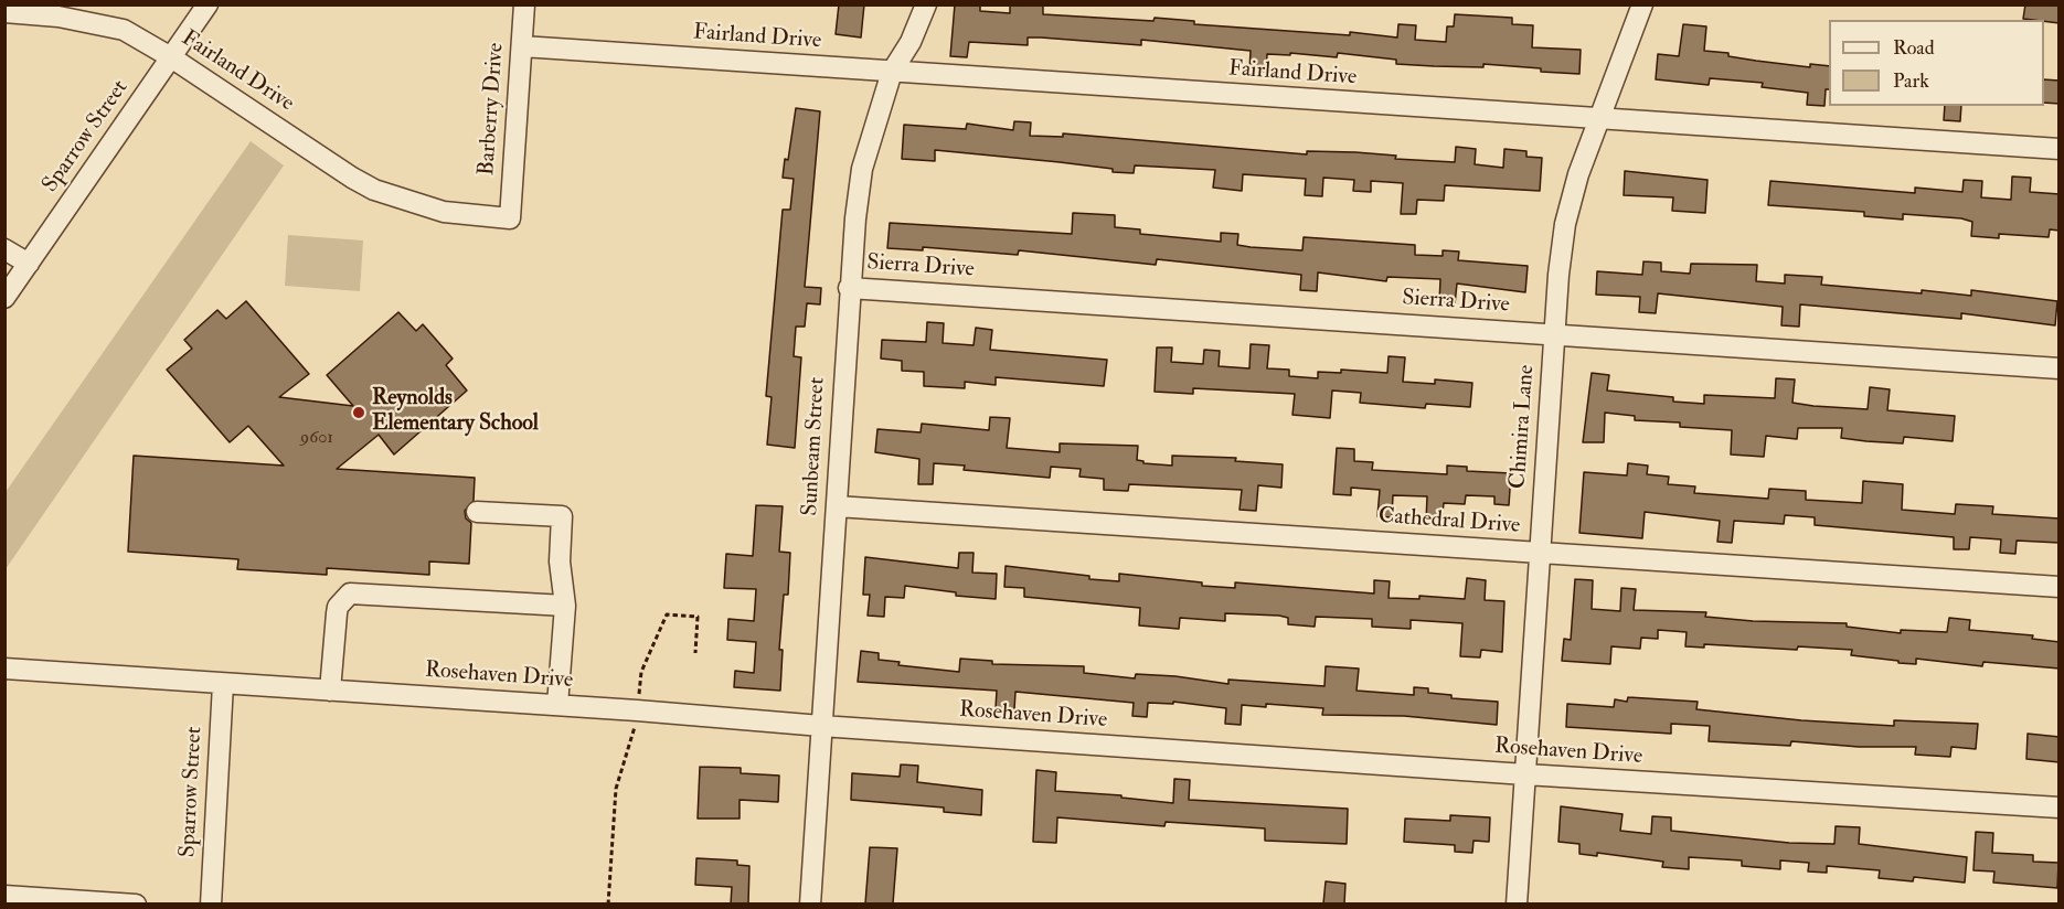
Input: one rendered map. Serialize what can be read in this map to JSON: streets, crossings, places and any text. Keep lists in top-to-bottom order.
{
  "streets": {
    "street": [
      "Fairland Drive",
      "Barberry Drive",
      "Sparrow Street",
      "Sierra Drive",
      "Chimira Lane",
      "Sunbeam Street",
      "Cathedral Drive",
      "Rosehaven Drive"
    ]
  },
  "crossings": [
    ["Fairland Drive", "Barberry Drive"],
    ["Fairland Drive", "Sparrow Street"],
    ["Fairland Drive", "Chimira Lane"],
    ["Fairland Drive", "Sunbeam Street"],
    ["Sparrow Street", "Rosehaven Drive"],
    ["Sierra Drive", "Chimira Lane"],
    ["Sierra Drive", "Sunbeam Street"],
    ["Chimira Lane", "Cathedral Drive"],
    ["Chimira Lane", "Rosehaven Drive"],
    ["Sunbeam Street", "Cathedral Drive"],
    ["Sunbeam Street", "Rosehaven Drive"]
  ],
  "places": ["Reynolds Elementary School"],
  "house_numbers": ["9601"],
  "legend": ["Road", "Park"]
}
